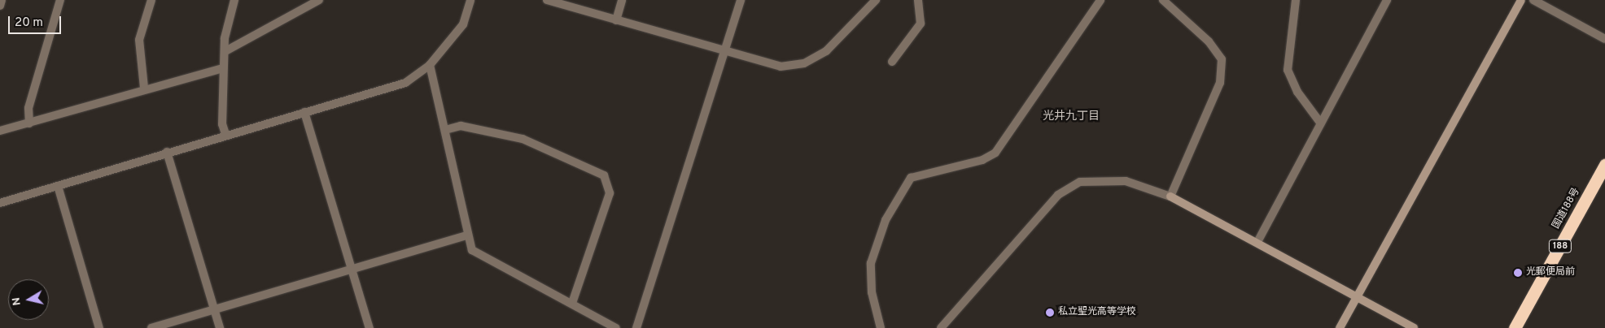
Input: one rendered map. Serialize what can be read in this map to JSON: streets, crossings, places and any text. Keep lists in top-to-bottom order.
{
  "streets": {
    "highway": ["国道188号", "188"]
  },
  "districts": ["光井九丁目"],
  "places": ["光郵便局前", "私立聖光高等学校"],
  "scale_bar": "20 m",
  "north": "left"
}
